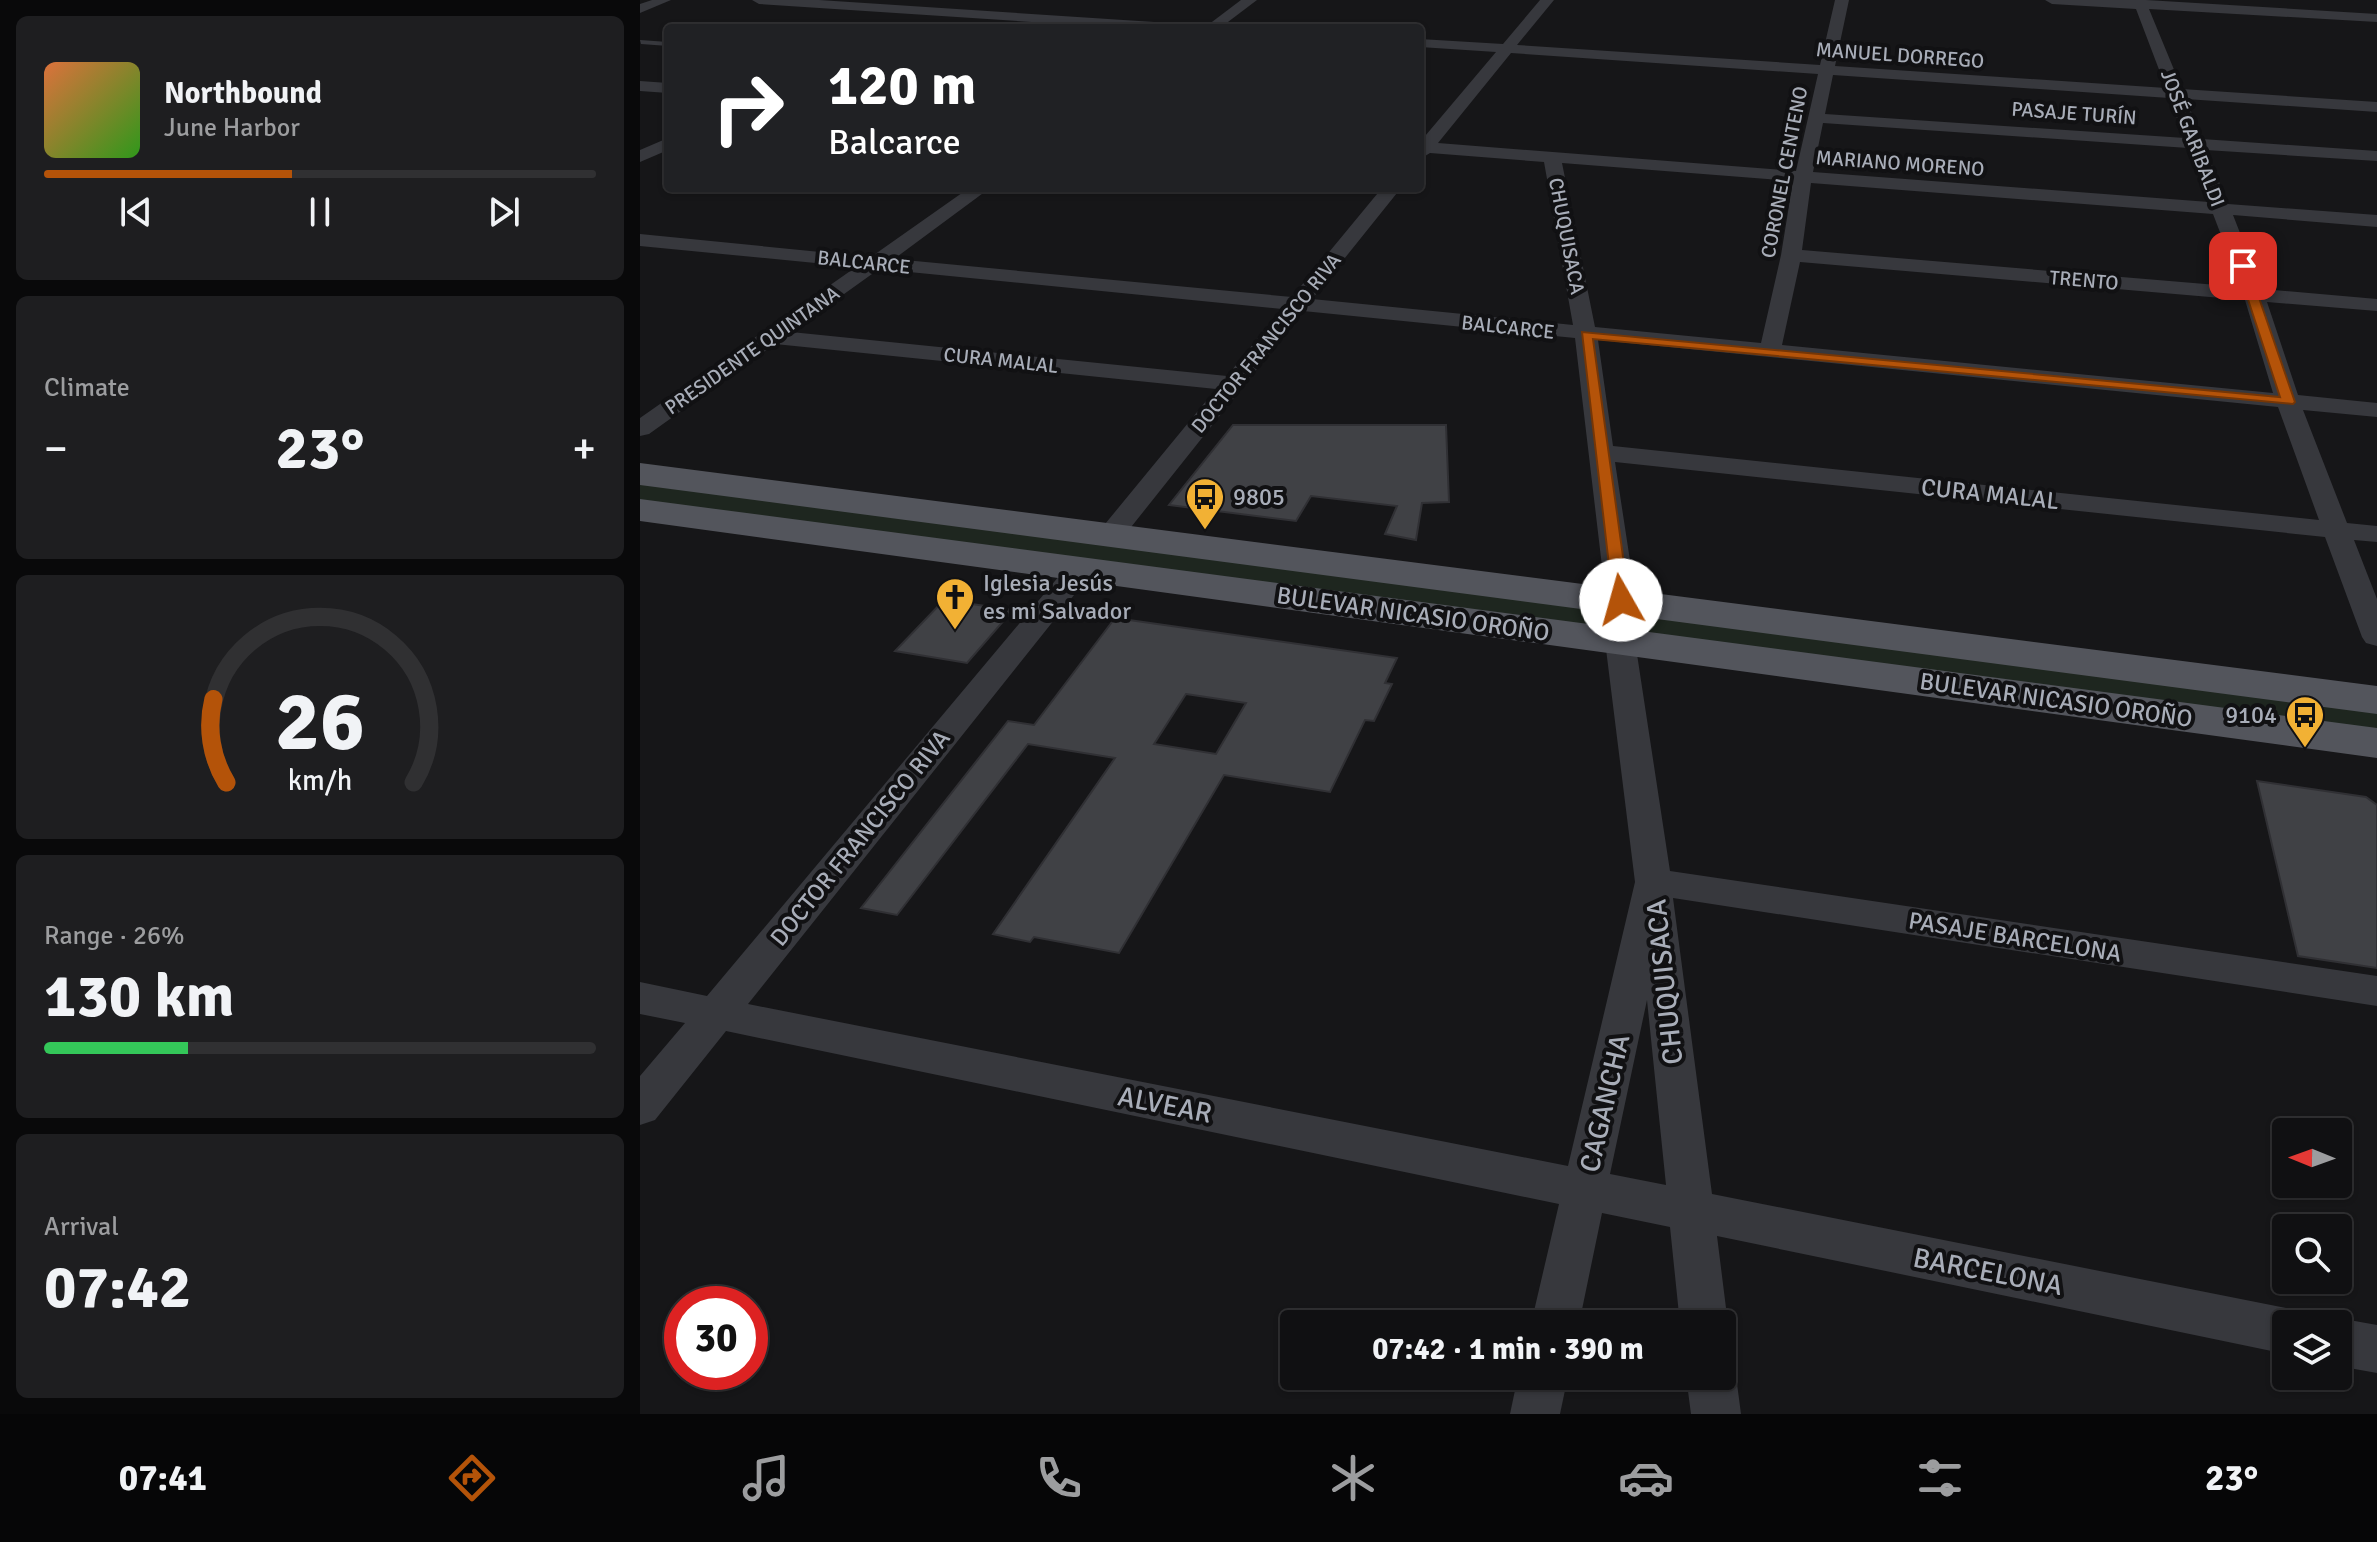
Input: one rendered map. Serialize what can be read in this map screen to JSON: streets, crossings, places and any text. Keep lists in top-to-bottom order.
{
  "streets": {
    "main road": ["BULEVAR NICASIO OROÑO"],
    "street": [
      "MANUEL DORREGO",
      "PASAJE TURÍN",
      "JOSÉ GARIBALDI",
      "MARIANO MORENO",
      "CORONEL CENTENO",
      "CHUQUISACA",
      "BALCARCE",
      "TRENTO",
      "DOCTOR FRANCISCO RIVA",
      "PRESIDENTE QUINTANA",
      "CURA MALAL",
      "PASAJE BARCELONA",
      "CAGANCHA",
      "ALVEAR",
      "BARCELONA"
    ]
  },
  "crossings": [
    ["MANUEL DORREGO", "JOSÉ GARIBALDI"],
    ["MANUEL DORREGO", "CORONEL CENTENO"],
    ["PASAJE TURÍN", "JOSÉ GARIBALDI"],
    ["PASAJE TURÍN", "CORONEL CENTENO"],
    ["JOSÉ GARIBALDI", "MARIANO MORENO"],
    ["JOSÉ GARIBALDI", "BALCARCE"],
    ["JOSÉ GARIBALDI", "TRENTO"],
    ["JOSÉ GARIBALDI", "CURA MALAL"],
    ["MARIANO MORENO", "CORONEL CENTENO"],
    ["MARIANO MORENO", "CHUQUISACA"],
    ["CORONEL CENTENO", "BALCARCE"],
    ["CORONEL CENTENO", "TRENTO"],
    ["CHUQUISACA", "BALCARCE"],
    ["CHUQUISACA", "CURA MALAL"],
    ["CHUQUISACA", "BULEVAR NICASIO OROÑO"],
    ["CHUQUISACA", "PASAJE BARCELONA"],
    ["CHUQUISACA", "CAGANCHA"],
    ["CHUQUISACA", "ALVEAR"],
    ["CHUQUISACA", "BARCELONA"],
    ["BALCARCE", "DOCTOR FRANCISCO RIVA"],
    ["BALCARCE", "PRESIDENTE QUINTANA"],
    ["DOCTOR FRANCISCO RIVA", "CURA MALAL"],
    ["DOCTOR FRANCISCO RIVA", "BULEVAR NICASIO OROÑO"],
    ["DOCTOR FRANCISCO RIVA", "ALVEAR"],
    ["PRESIDENTE QUINTANA", "CURA MALAL"],
    ["PASAJE BARCELONA", "CAGANCHA"],
    ["CAGANCHA", "ALVEAR"],
    ["ALVEAR", "BARCELONA"]
  ],
  "places": {
    "bus stop": ["9805", "9104"],
    "church": ["Iglesia Jesús es mi Salvador"]
  },
  "north": "left",
  "page": {
    "turn": ["120 m", "Balcarce"],
    "song": ["Northbound", "June Harbor"],
    "tile": [
      "Climate",
      ["Range · 26%", "130 km"],
      ["Arrival", "07:42"]
    ],
    "heat": ["−", "23°", "+"],
    "limit": "30",
    "trip": "07:42 · 1 min · 390 m",
    "tabs": ["07:41", "23°"],
    "gauge": ["26", "km/h"]
  }
}
